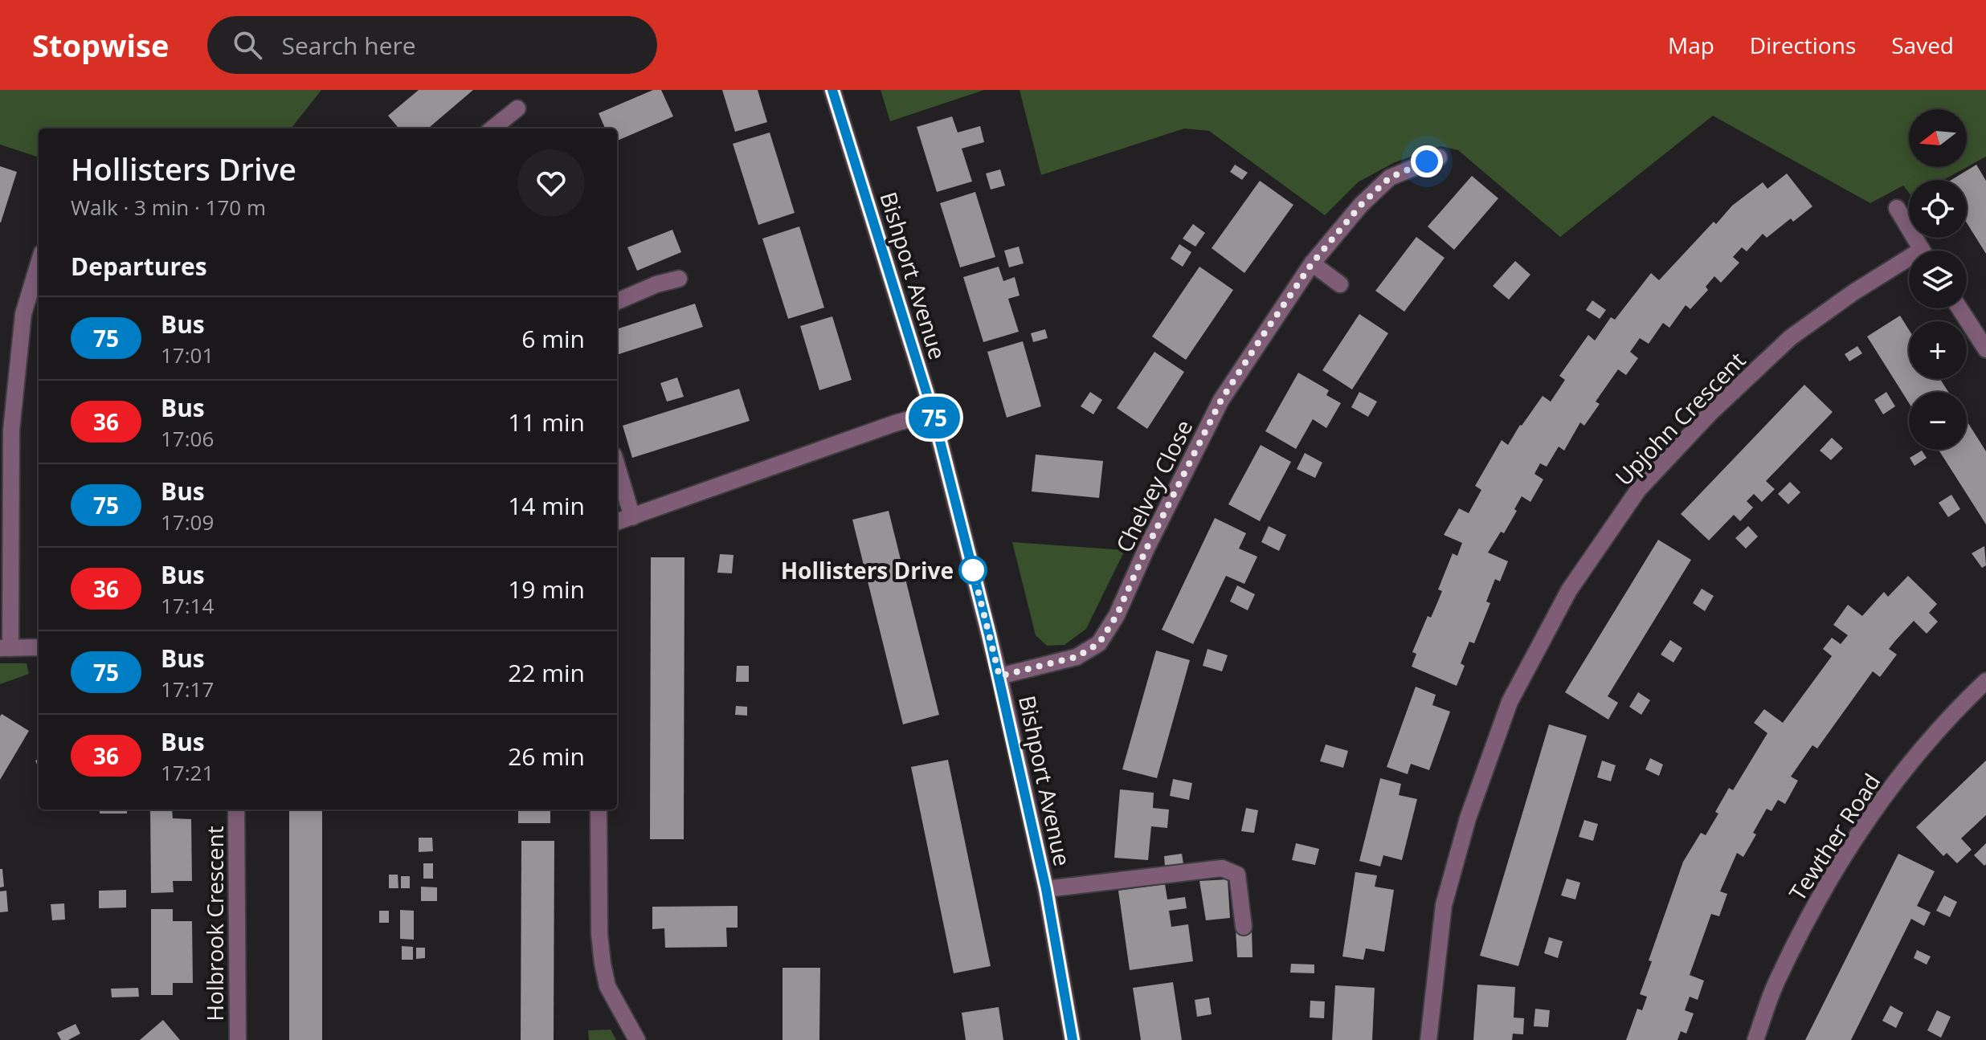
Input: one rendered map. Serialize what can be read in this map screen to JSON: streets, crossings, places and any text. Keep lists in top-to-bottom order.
{
  "streets": {
    "street": [
      "Bishport Avenue",
      "Upjohn Crescent",
      "Chelvey Close",
      "Tewther Road",
      "Holbrook Crescent"
    ]
  },
  "crossings": [
    ["Bishport Avenue", "Chelvey Close"]
  ],
  "places": ["Hollisters Drive"],
  "lines": ["bus line 75"],
  "north": "left",
  "page": {
    "header": "Stopwise",
    "search": "Search here",
    "nav": ["Map", "Directions", "Saved"],
    "on_map": "75",
    "map_buttons": ["+", "−"],
    "heading": [
      ["Hollisters Drive", "Walk · 3 min · 170 m"],
      "Departures"
    ],
    "list": [
      {
        "mark": "75",
        "name": "Bus",
        "note": "17:01",
        "value": "6 min"
      },
      {
        "mark": "36",
        "name": "Bus",
        "note": "17:06",
        "value": "11 min"
      },
      {
        "mark": "75",
        "name": "Bus",
        "note": "17:09",
        "value": "14 min"
      },
      {
        "mark": "36",
        "name": "Bus",
        "note": "17:14",
        "value": "19 min"
      },
      {
        "mark": "75",
        "name": "Bus",
        "note": "17:17",
        "value": "22 min"
      },
      {
        "mark": "36",
        "name": "Bus",
        "note": "17:21",
        "value": "26 min"
      }
    ]
  }
}
